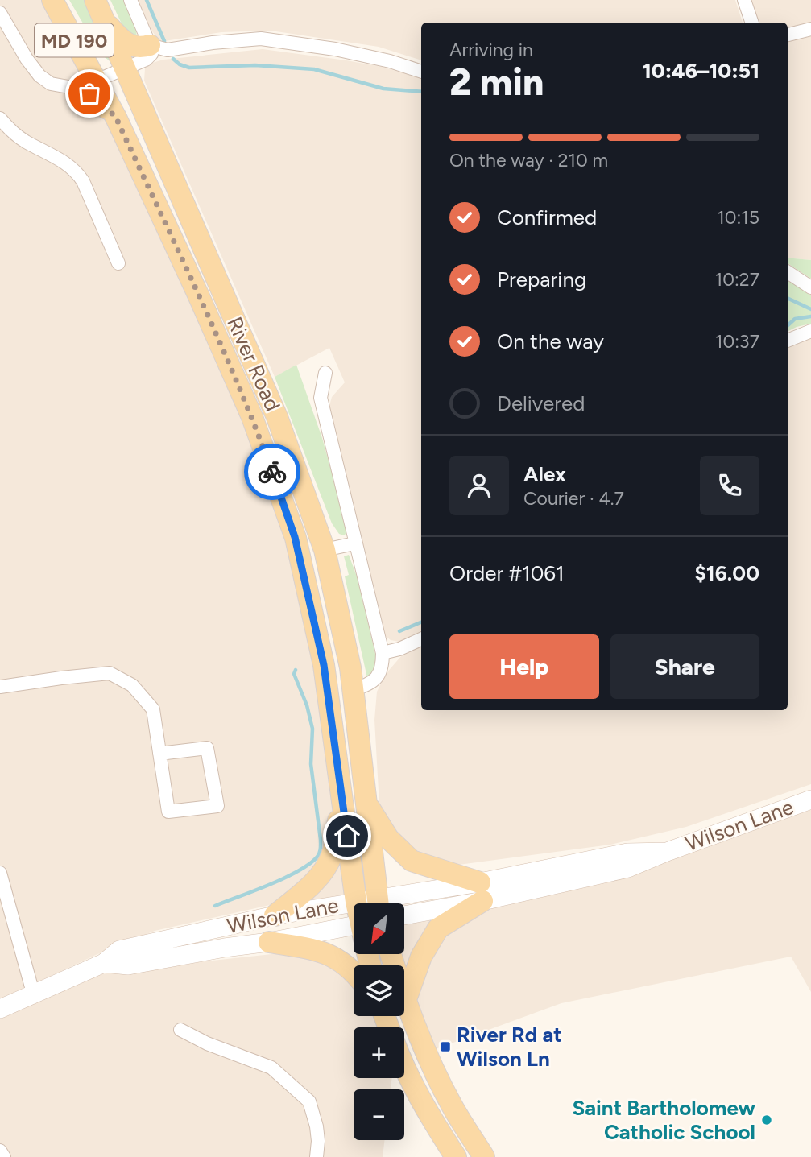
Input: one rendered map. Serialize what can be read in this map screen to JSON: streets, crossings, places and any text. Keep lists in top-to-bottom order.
{
  "streets": {
    "main road": ["MD 190", "River Road", "Wilson Lane"]
  },
  "crossings": [
    ["River Road", "Wilson Lane"]
  ],
  "places": {
    "transit": ["River Rd at Wilson Ln"],
    "other": ["Saint Bartholomew Catholic School"]
  },
  "north": "bottom left",
  "page": {
    "heading": ["2 min", "Arriving in", "10:46–10:51"],
    "panel": [
      "Alex",
      "Courier · 4.7",
      "Order #1061",
      "$16.00"
    ],
    "bar": "On the way · 210 m",
    "list": [
      ["Confirmed", "10:15"],
      ["Preparing", "10:27"],
      ["On the way", "10:37"],
      "Delivered"
    ],
    "buttons": ["Help", "Share"],
    "map_buttons": ["+", "−"]
  }
}
